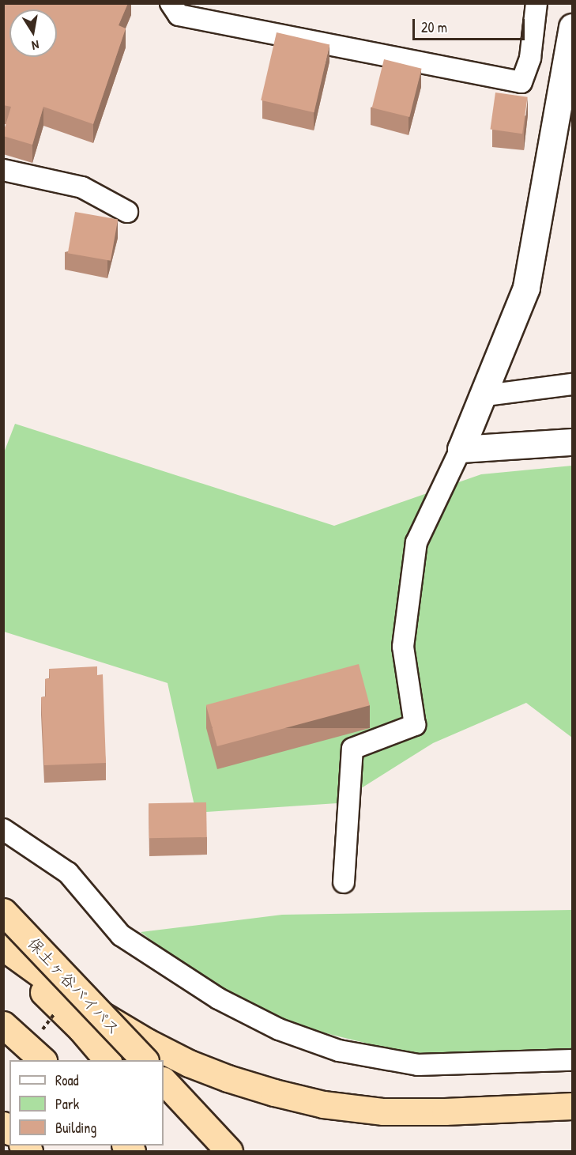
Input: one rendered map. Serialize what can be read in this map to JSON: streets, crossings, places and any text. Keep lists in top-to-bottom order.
{
  "streets": {
    "highway": ["保土ヶ谷バイパス"]
  },
  "legend": ["Road", "Park", "Building"],
  "scale_bar": "20 m",
  "north": "bottom"
}
